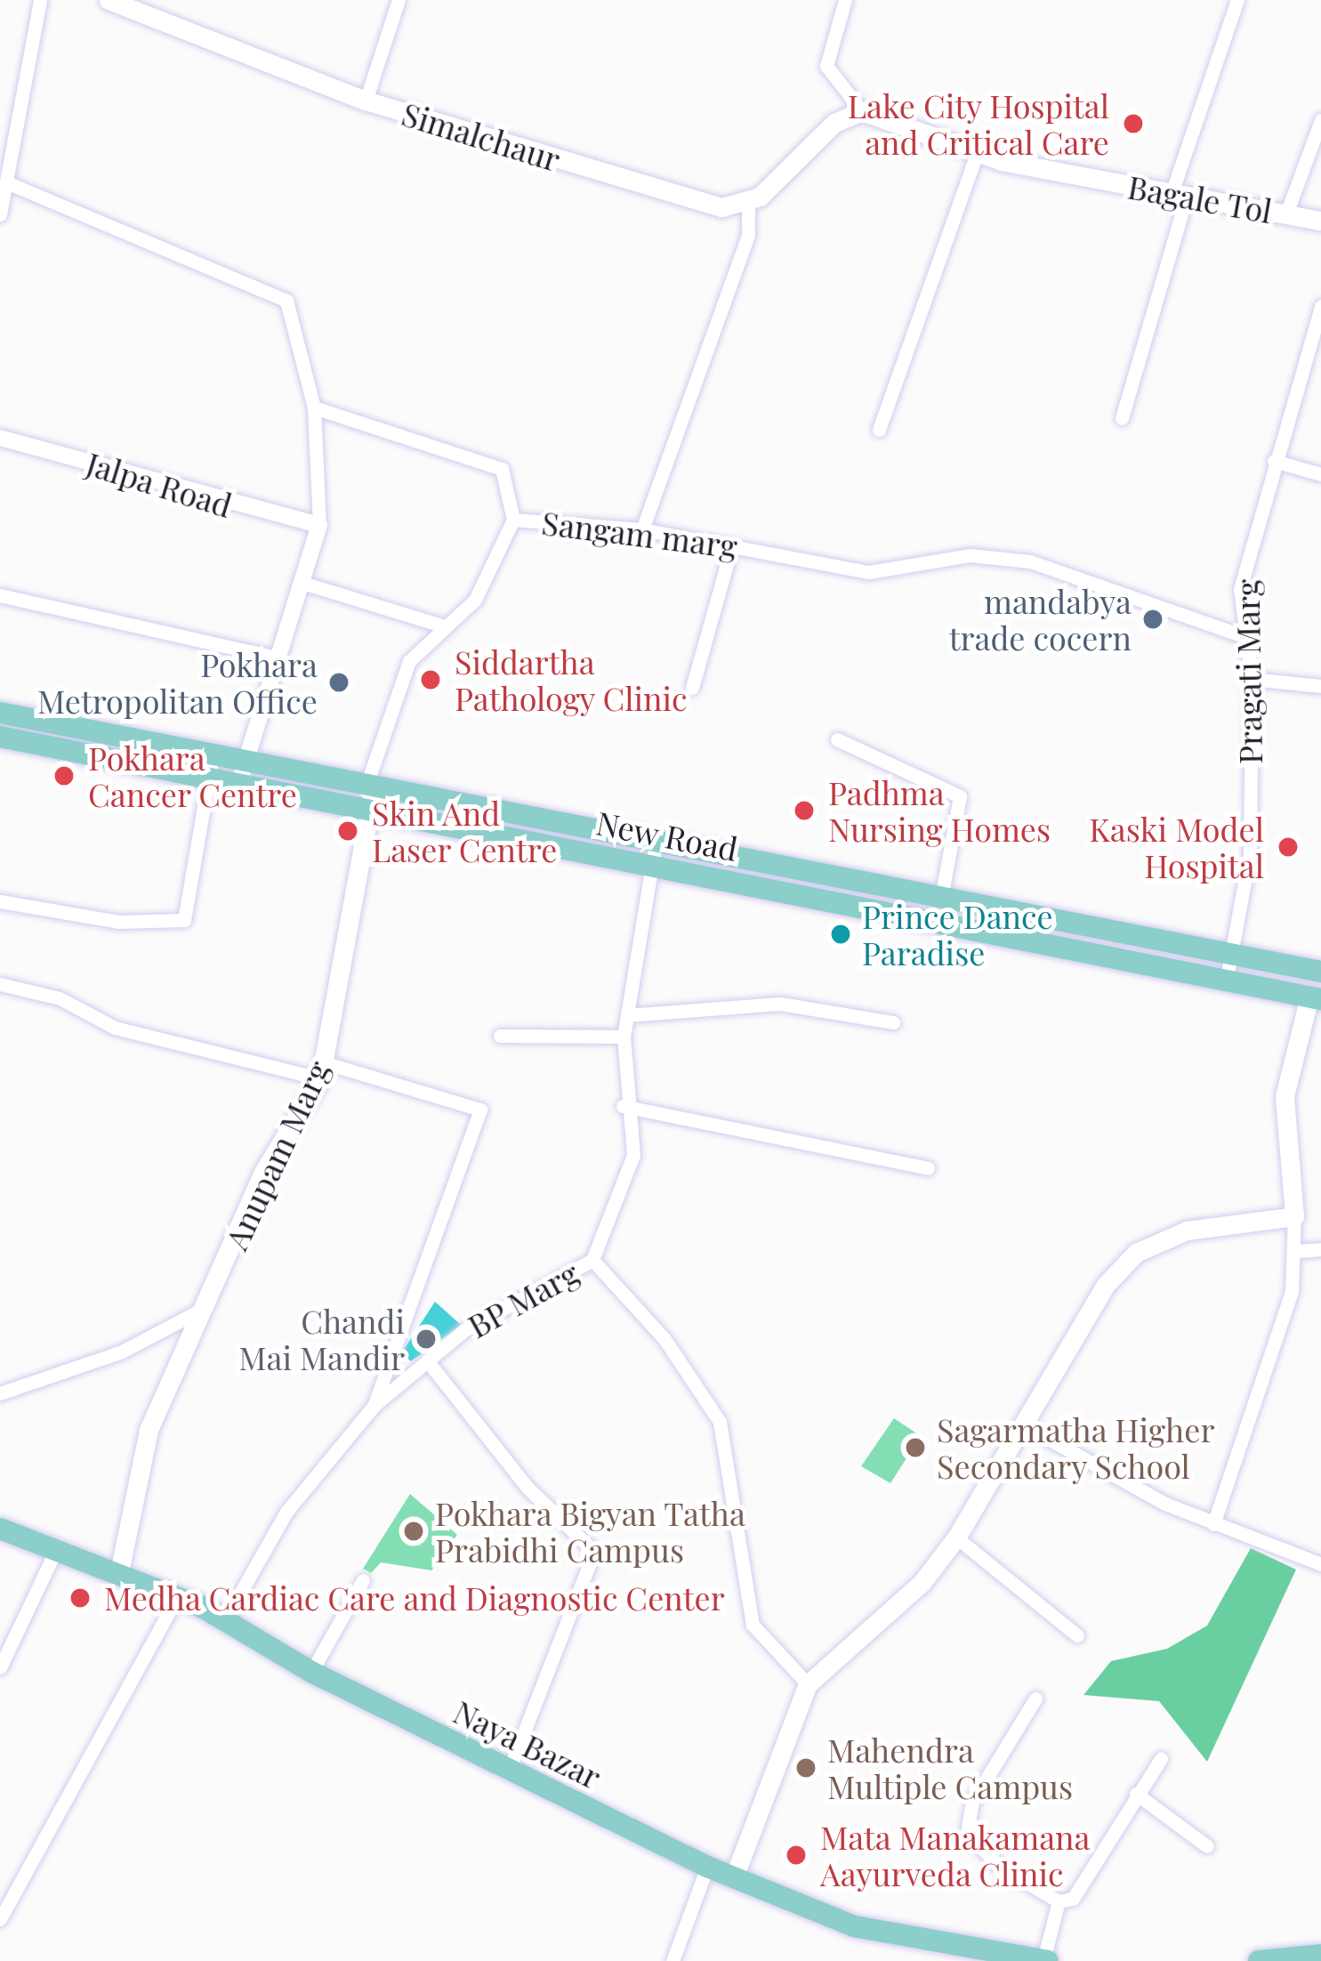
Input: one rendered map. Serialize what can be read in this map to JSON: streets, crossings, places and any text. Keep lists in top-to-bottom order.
{
  "streets": {
    "main road": [
      "Simalchaur",
      "Bagale Tol",
      "New Road",
      "Anupam Marg",
      "Naya Bazar"
    ],
    "street": [
      "Jalpa Road",
      "Sangam marg",
      "Pragati Marg",
      "BP Marg"
    ]
  },
  "crossings": [
    ["Sangam marg", "Pragati Marg"],
    ["Sangam marg", "New Road"],
    ["Sangam marg", "Anupam Marg"],
    ["Pragati Marg", "New Road"],
    ["New Road", "Anupam Marg"],
    ["New Road", "BP Marg"],
    ["Anupam Marg", "Naya Bazar"],
    ["BP Marg", "Naya Bazar"]
  ],
  "places": [
    "Lake City Hospital and Critical Care",
    "mandabya trade cocern",
    "Siddartha Pathology Clinic",
    "Pokhara Metropolitan Office",
    "Pokhara Cancer Centre",
    "Padhma Nursing Homes",
    "Skin And Laser Centre",
    "Kaski Model Hospital",
    "Prince Dance Paradise",
    "Chandi Mai Mandir",
    "Sagarmatha Higher Secondary School",
    "Pokhara Bigyan Tatha Prabidhi Campus",
    "Medha Cardiac Care and Diagnostic Center",
    "Mahendra Multiple Campus",
    "Mata Manakamana Aayurveda Clinic"
  ]
}
